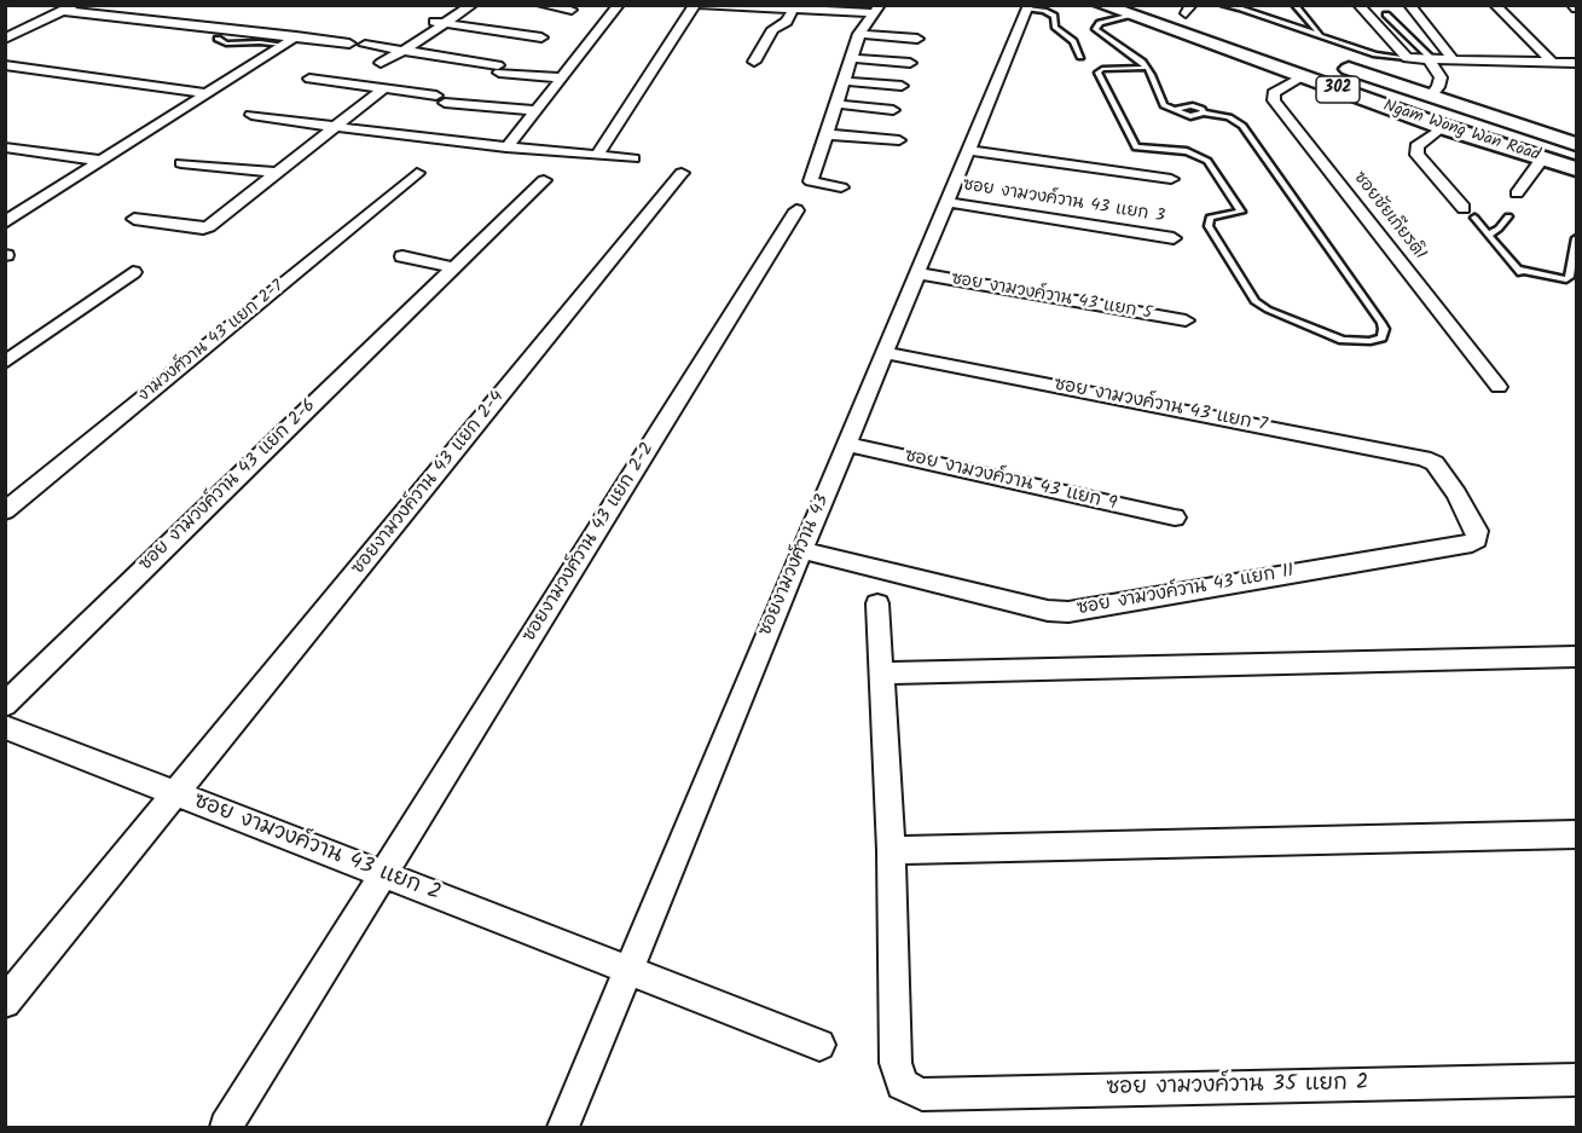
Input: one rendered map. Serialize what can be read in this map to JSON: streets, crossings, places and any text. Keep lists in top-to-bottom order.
{
  "streets": {
    "main road": ["302", "Ngam Wong Wan Road"],
    "street": [
      "ซอย งามวงค์วาน 43 แยก 3",
      "ซอยชัยเกียรติ1",
      "ซอย งามวงค์วาน 43 แยก 5",
      "งามวงศ์วาน 43 แยก 2-7",
      "ซอย งามวงค์วาน 43 แยก 7",
      "ซอย งามวงค์วาน 43 แยก 9",
      "ซอยงามวงค์วาน 43 แยก 2-4",
      "ซอย งามวงค์วาน 43 แยก 2-6",
      "ซอยงามวงศ์วาน 43 แยก 2-2",
      "ซอยงามวงศ์วาน 43",
      "ซอย งามวงค์วาน 43 แยก 11",
      "ซอย งามวงค์วาน 43 แยก 2",
      "ซอย งามวงค์วาน 35 แยก 2"
    ]
  },
  "crossings": [
    ["Ngam Wong Wan Road", "ซอยชัยเกียรติ1"],
    ["ซอย งามวงค์วาน 43 แยก 3", "ซอยงามวงศ์วาน 43"],
    ["ซอย งามวงค์วาน 43 แยก 5", "ซอยงามวงศ์วาน 43"],
    ["ซอย งามวงค์วาน 43 แยก 7", "ซอยงามวงศ์วาน 43"],
    ["ซอย งามวงค์วาน 43 แยก 7", "ซอย งามวงค์วาน 43 แยก 11"],
    ["ซอย งามวงค์วาน 43 แยก 9", "ซอยงามวงศ์วาน 43"],
    ["ซอยงามวงค์วาน 43 แยก 2-4", "ซอย งามวงค์วาน 43 แยก 2"],
    ["ซอยงามวงศ์วาน 43 แยก 2-2", "ซอย งามวงค์วาน 43 แยก 2"],
    ["ซอยงามวงศ์วาน 43", "ซอย งามวงค์วาน 43 แยก 11"],
    ["ซอยงามวงศ์วาน 43", "ซอย งามวงค์วาน 43 แยก 2"]
  ]
}
